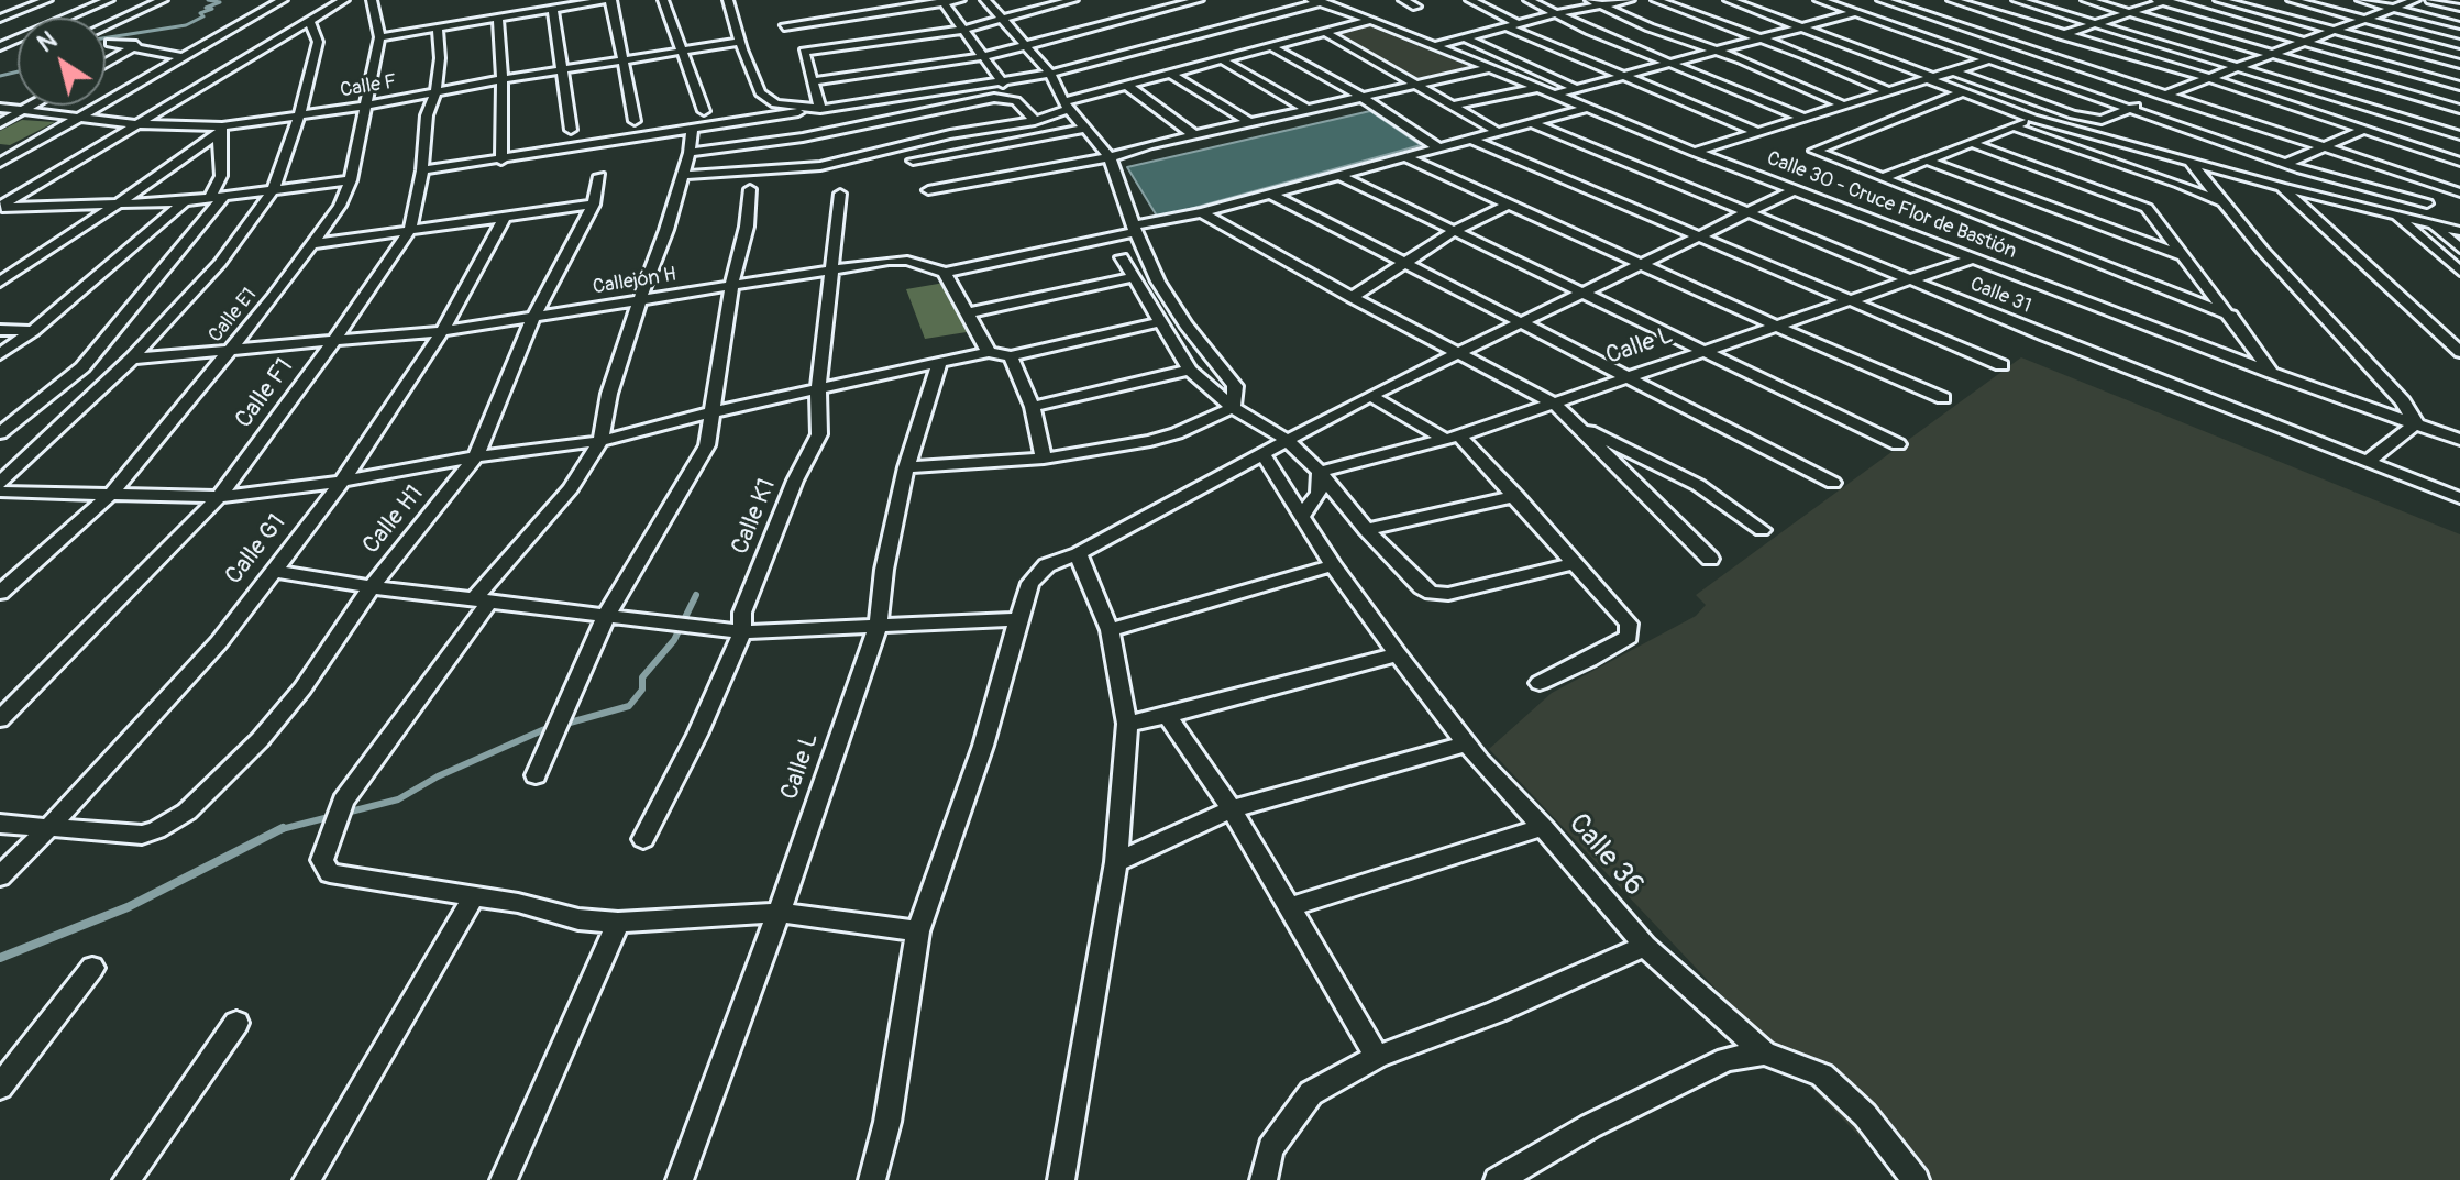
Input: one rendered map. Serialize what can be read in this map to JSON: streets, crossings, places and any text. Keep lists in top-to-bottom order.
{
  "streets": {
    "street": [
      "Calle F",
      "Calle 30 - Cruce Flor de Bastión",
      "Callejón H",
      "Calle 31",
      "Calle E1",
      "Calle L",
      "Calle F1",
      "Calle K1",
      "Calle H1",
      "Calle G1",
      "Calle 36"
    ]
  },
  "crossings": [
    ["Calle F", "Calle E1"],
    ["Calle F", "Calle F1"],
    ["Calle 30 - Cruce Flor de Bastión", "Callejón H"],
    ["Calle 30 - Cruce Flor de Bastión", "Calle L"],
    ["Callejón H", "Calle 31"],
    ["Callejón H", "Calle E1"],
    ["Callejón H", "Calle F1"],
    ["Callejón H", "Calle K1"],
    ["Callejón H", "Calle H1"],
    ["Callejón H", "Calle G1"],
    ["Calle 31", "Calle L"],
    ["Calle H1", "Calle G1"]
  ],
  "north": "top left"
}
